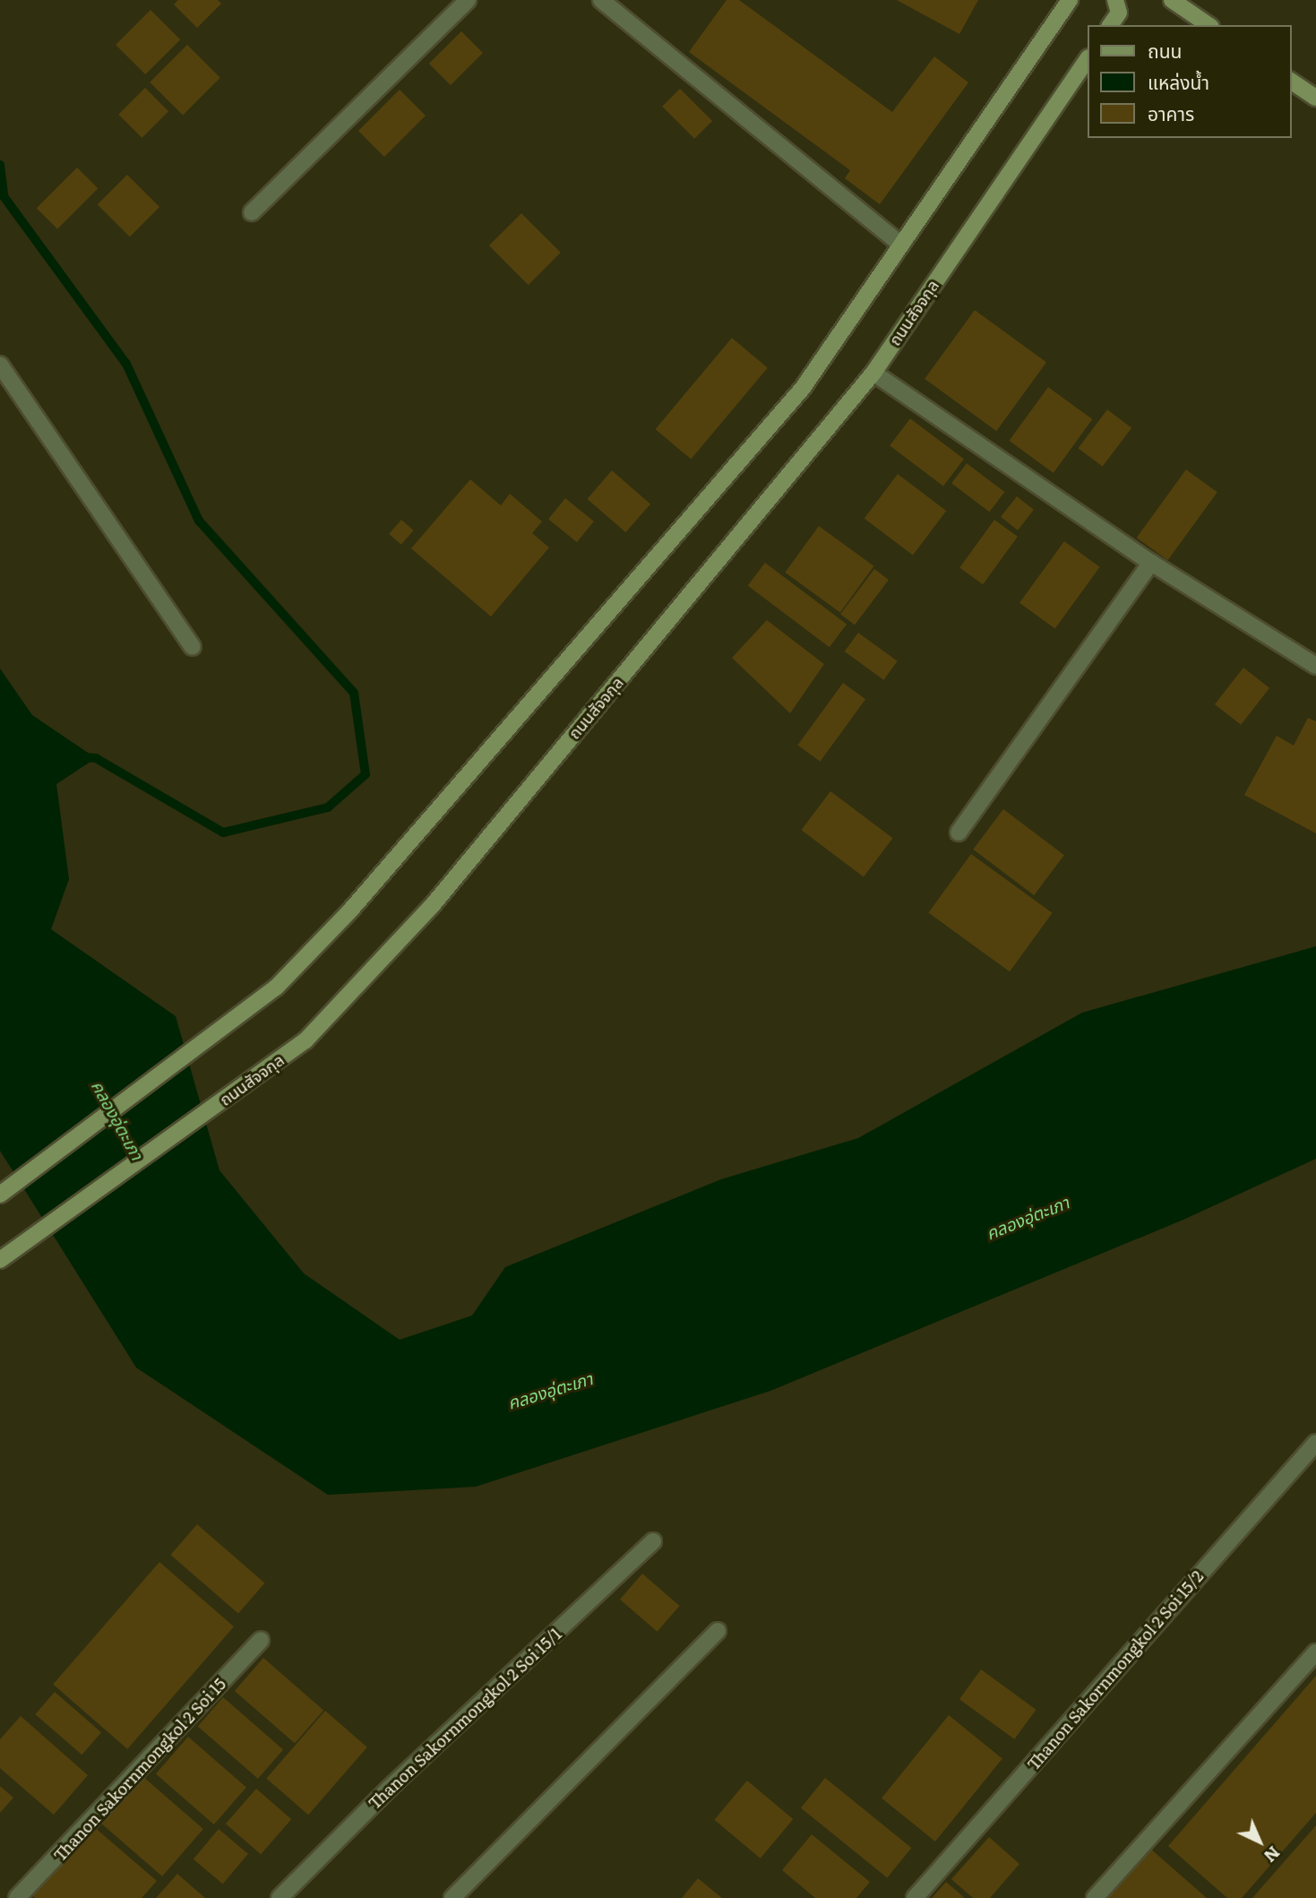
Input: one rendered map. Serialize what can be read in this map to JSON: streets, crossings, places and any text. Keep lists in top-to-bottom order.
{
  "streets": {
    "street": [
      "ถนนสัจจกุล",
      "Thanon Sakornmongkol 2 Soi 15/2",
      "Thanon Sakornmongkol 2 Soi 15/1",
      "Thanon Sakornmongkol 2 Soi 15"
    ]
  },
  "water": ["คลองอุ่ตะเภา"],
  "legend": ["ถนน", "แหล่งน้ำ", "อาคาร"],
  "north": "bottom right"
}
